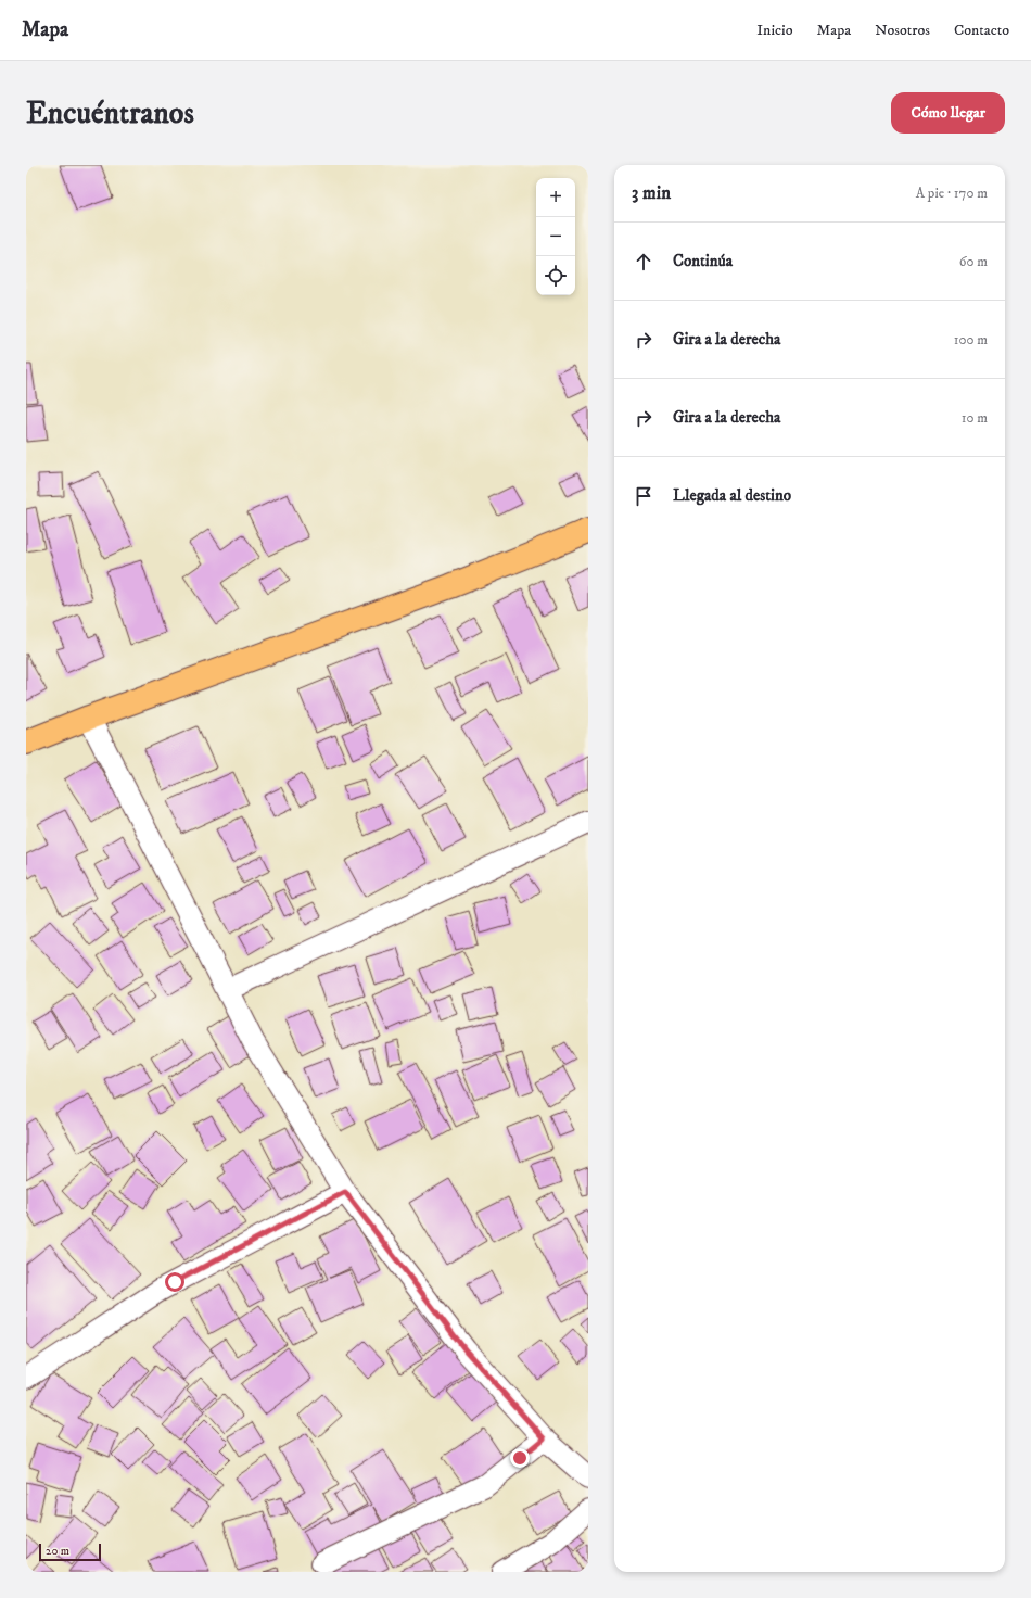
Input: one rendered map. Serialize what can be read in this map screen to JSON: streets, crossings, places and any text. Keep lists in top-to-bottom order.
{
  "scale_bar": "20 m",
  "page": {
    "header": "Mapa",
    "nav": [
      "Inicio",
      "Mapa",
      "Nosotros",
      "Contacto"
    ],
    "buttons": "Cómo llegar",
    "title": "Encuéntranos",
    "heading": ["3 min", "A pie · 170 m"],
    "map_buttons": ["+", "−"],
    "list": [
      ["Continúa", "60 m"],
      ["Gira a la derecha", "100 m"],
      ["Gira a la derecha", "10 m"],
      "Llegada al destino"
    ],
    "scale": "20 m"
  }
}
